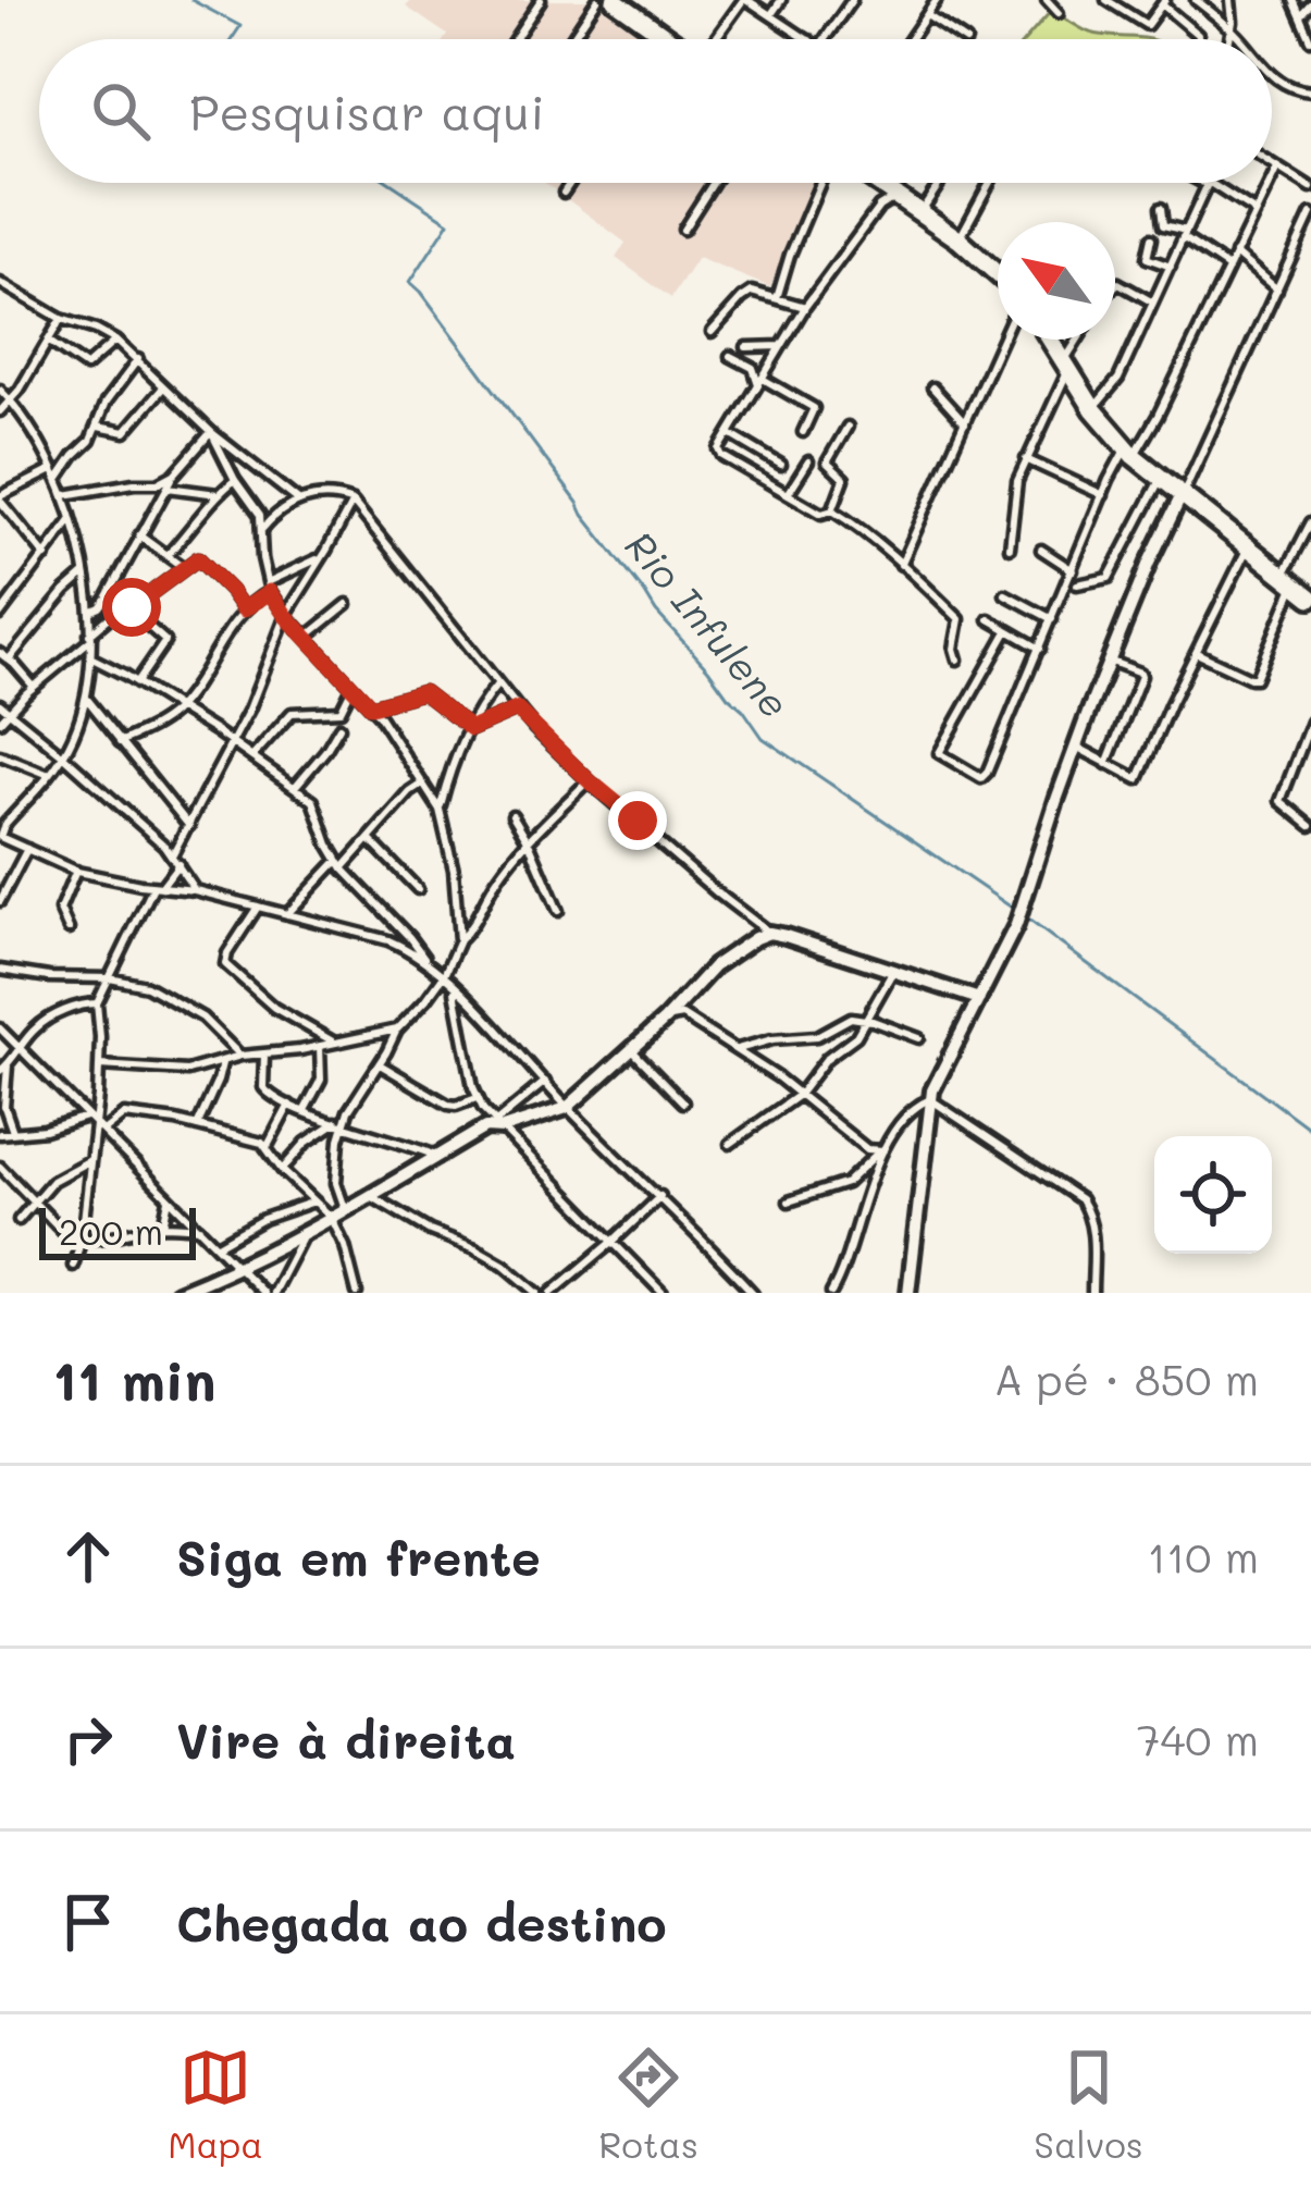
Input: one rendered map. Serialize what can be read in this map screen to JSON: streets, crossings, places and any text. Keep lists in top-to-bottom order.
{
  "water": ["Rio Infulene"],
  "scale_bar": "200 m",
  "north": "top left",
  "page": {
    "search": "Pesquisar aqui",
    "scale": "200 m",
    "heading": ["11 min", "A pé · 850 m"],
    "list": [
      ["Siga em frente", "110 m"],
      ["Vire à direita", "740 m"],
      "Chegada ao destino"
    ],
    "nav": ["Mapa", "Rotas", "Salvos"]
  }
}
